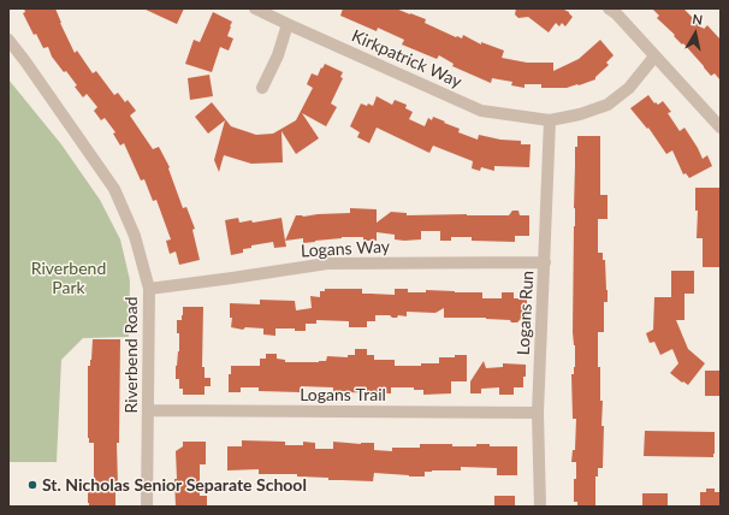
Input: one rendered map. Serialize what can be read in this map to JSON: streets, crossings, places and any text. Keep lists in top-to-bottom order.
{
  "streets": {
    "street": [
      "Kirkpatrick Way",
      "Logans Way",
      "Logans Run",
      "Riverbend Road",
      "Logans Trail"
    ]
  },
  "crossings": [
    ["Kirkpatrick Way", "Logans Run"],
    ["Logans Way", "Logans Run"],
    ["Logans Way", "Riverbend Road"],
    ["Logans Run", "Logans Trail"],
    ["Riverbend Road", "Logans Trail"]
  ],
  "parks": ["Riverbend Park"],
  "places": ["St. Nicholas Senior Separate School"],
  "north": "top"
}
